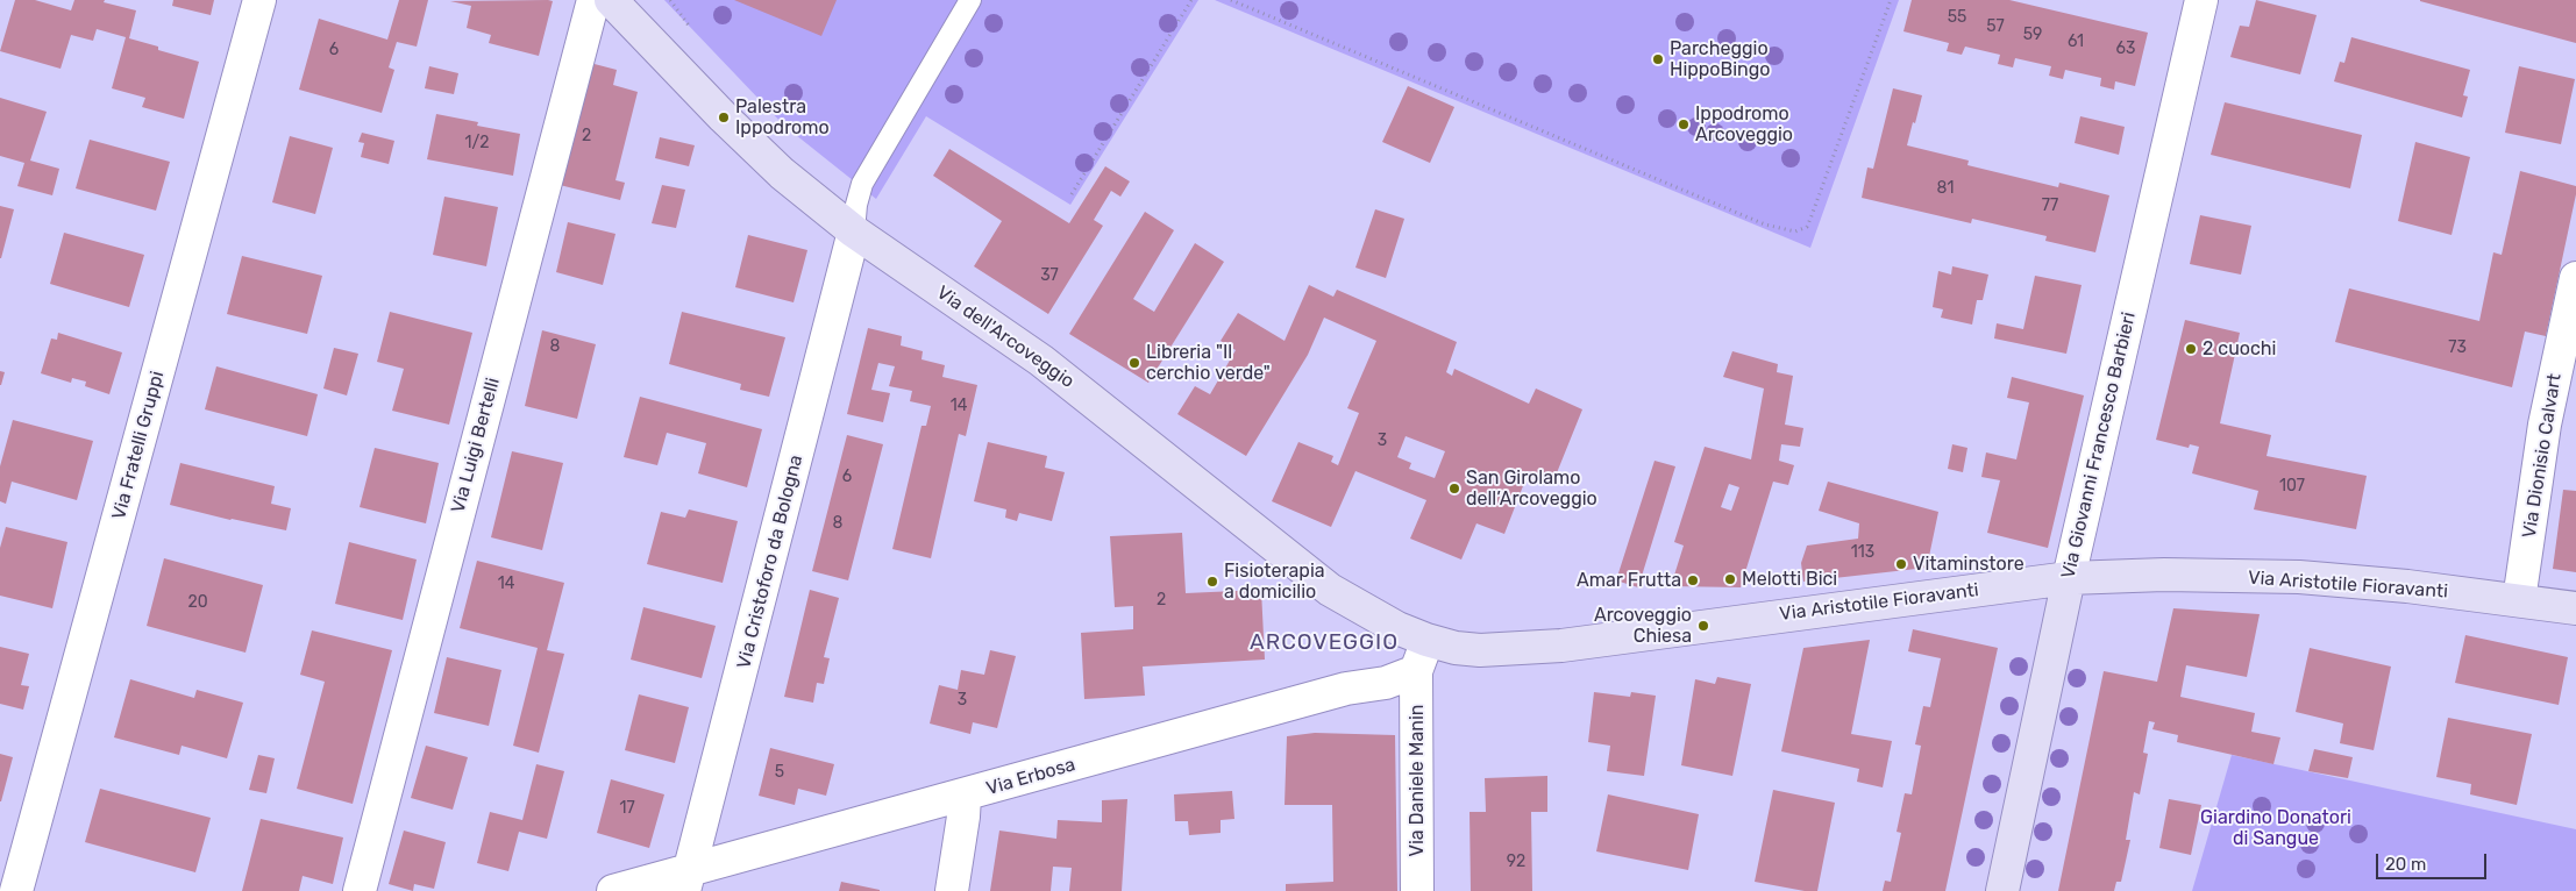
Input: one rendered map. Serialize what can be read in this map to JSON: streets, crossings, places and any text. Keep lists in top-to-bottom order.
{
  "streets": {
    "street": [
      "Via dell'Arcoveggio",
      "Via Fratelli Gruppi",
      "Via Luigi Bertelli",
      "Via Giovanni Francesco Barbieri",
      "Via Dionisio Calvart",
      "Via Cristoforo da Bologna",
      "Via Aristotile Fioravanti",
      "Via Erbosa",
      "Via Daniele Manin"
    ]
  },
  "crossings": [
    ["Via dell'Arcoveggio", "Via Cristoforo da Bologna"],
    ["Via dell'Arcoveggio", "Via Aristotile Fioravanti"],
    ["Via Giovanni Francesco Barbieri", "Via Aristotile Fioravanti"],
    ["Via Dionisio Calvart", "Via Aristotile Fioravanti"],
    ["Via Cristoforo da Bologna", "Via Erbosa"],
    ["Via Erbosa", "Via Daniele Manin"]
  ],
  "districts": ["ARCOVEGGIO"],
  "parks": ["Giardino Donatori di Sangue"],
  "places": [
    "Parcheggio HippoBingo",
    "Palestra Ippodromo",
    "Ippodromo Arcoveggio",
    "2 cuochi",
    "Libreria \"Il cerchio verde\"",
    "San Girolamo dell’Arcoveggio",
    "Vitaminstore",
    "Melotti Bici",
    "Amar Frutta",
    "Fisioterapia a domicilio",
    "Arcoveggio Chiesa"
  ],
  "house_numbers": [
    "55",
    "57",
    "59",
    "61",
    "63",
    "6",
    "2",
    "1/2",
    "81",
    "77",
    "37",
    "8",
    "73",
    "14",
    "3",
    "6",
    "107",
    "8",
    "113",
    "14",
    "2",
    "20",
    "3",
    "5",
    "17",
    "92"
  ],
  "scale_bar": "20 m"
}
